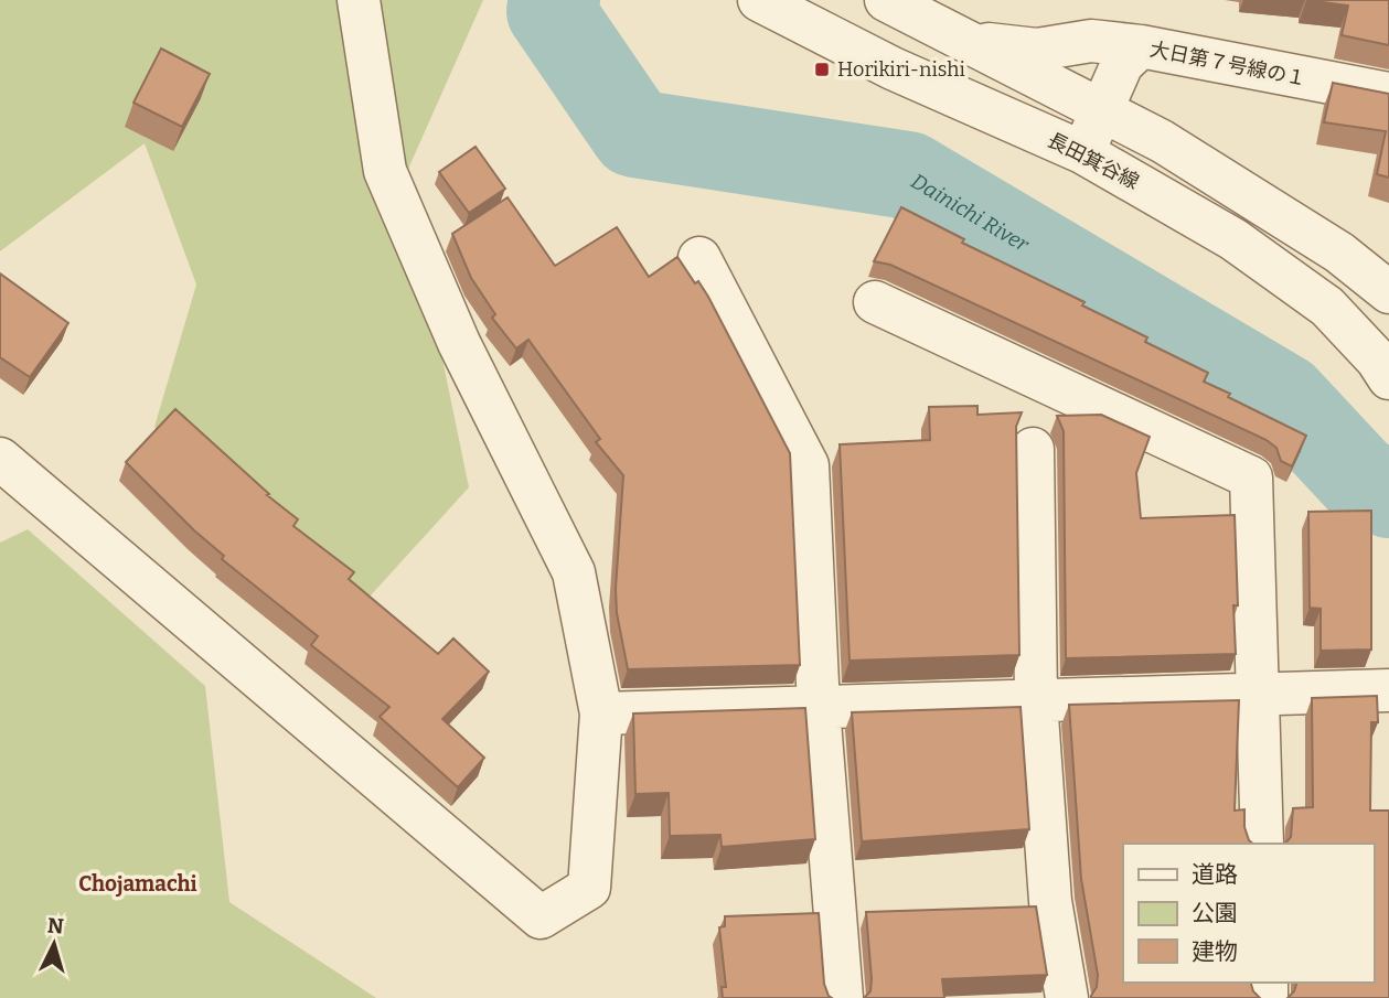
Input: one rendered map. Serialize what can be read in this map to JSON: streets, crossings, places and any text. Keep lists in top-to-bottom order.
{
  "streets": {
    "street": ["大日第７号線の１", "長田箕谷線"]
  },
  "crossings": [
    ["大日第７号線の１", "長田箕谷線"]
  ],
  "districts": ["Chojamachi"],
  "water": ["Dainichi River"],
  "places": {
    "transit": ["Horikiri-nishi"]
  },
  "legend": ["道路", "公園", "建物"],
  "north": "top"
}
